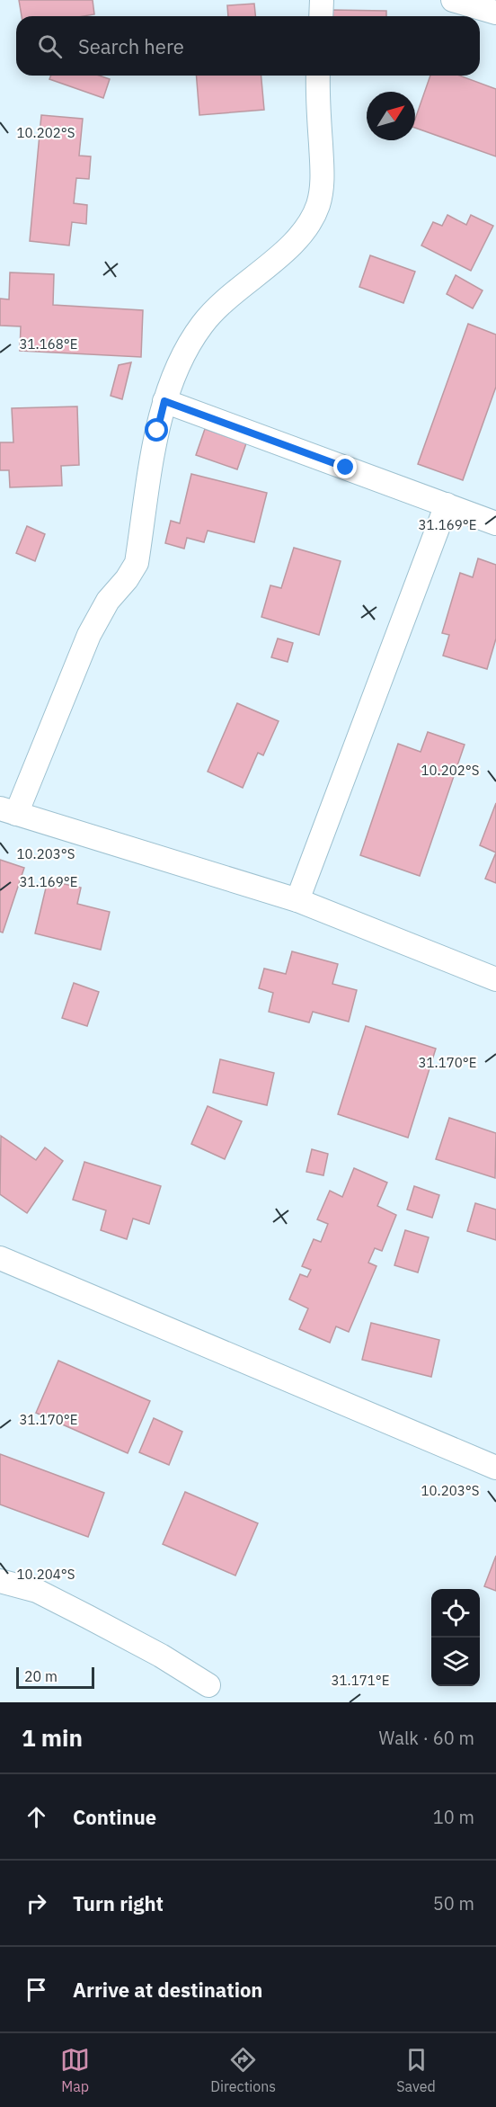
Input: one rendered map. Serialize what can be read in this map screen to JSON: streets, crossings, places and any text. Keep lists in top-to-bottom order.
{
  "scale_bar": "20 m",
  "north": "top right",
  "page": {
    "search": "Search here",
    "scale": "20 m",
    "heading": ["1 min", "Walk · 60 m"],
    "list": [
      ["Continue", "10 m"],
      ["Turn right", "50 m"],
      "Arrive at destination"
    ],
    "nav": ["Map", "Directions", "Saved"]
  },
  "coordinates": [
    "10.202°S",
    "31.168°E",
    "31.169°E",
    "10.203°S",
    "31.170°E",
    "10.204°S",
    "31.171°E"
  ]
}
